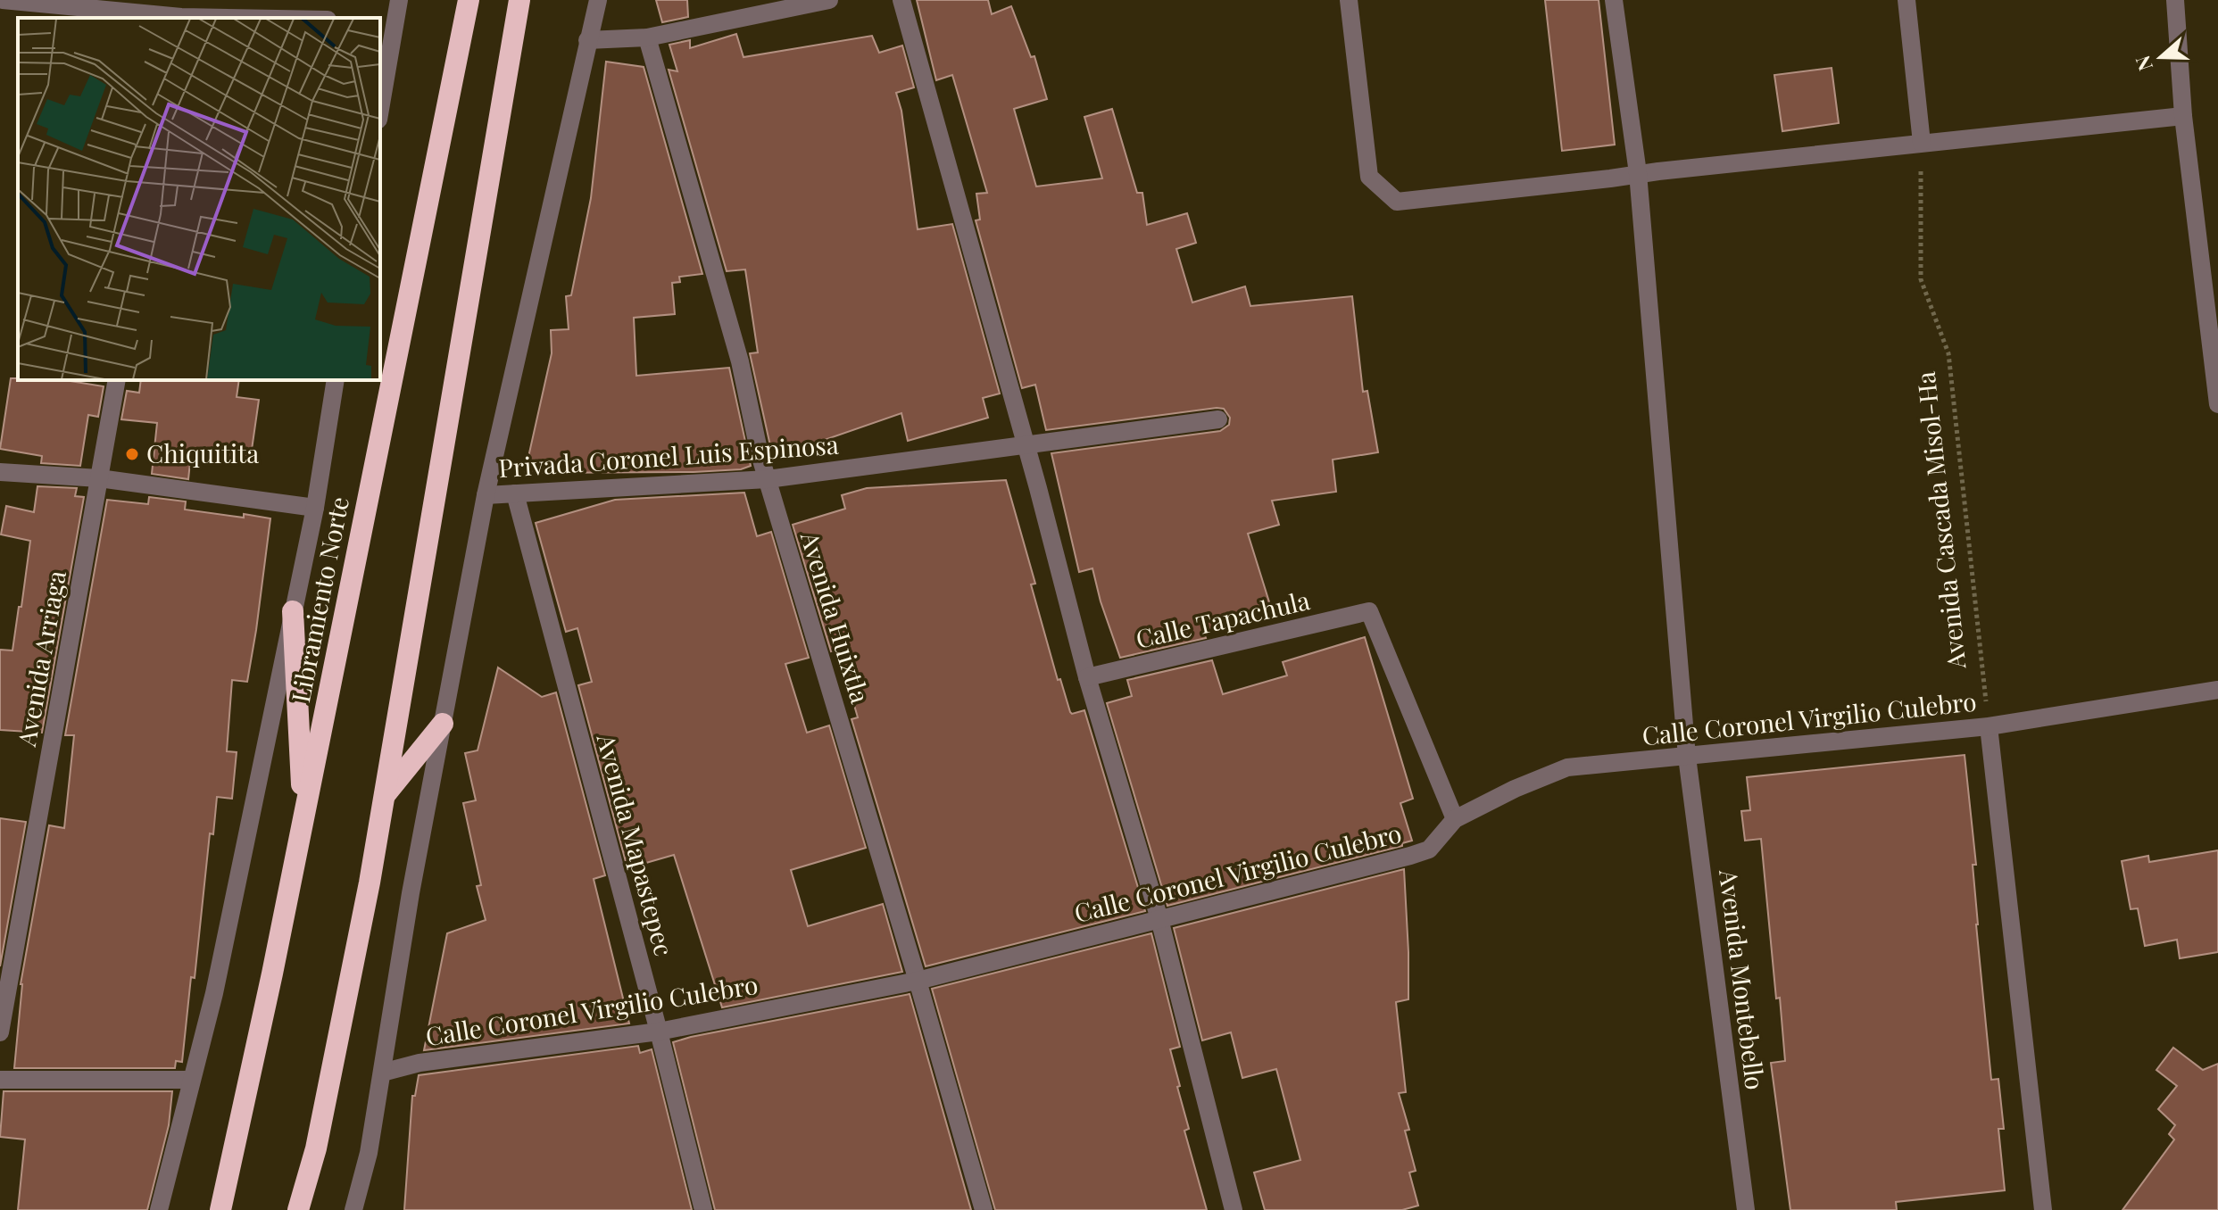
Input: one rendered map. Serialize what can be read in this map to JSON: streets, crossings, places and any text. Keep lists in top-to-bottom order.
{
  "streets": {
    "highway": ["Libramiento Norte"],
    "street": [
      "Privada Coronel Luis Espinosa",
      "Avenida Huixtla",
      "Calle Tapachula",
      "Avenida Arriaga",
      "Calle Coronel Virgilio Culebro",
      "Avenida Mapastepec",
      "Avenida Montebello"
    ],
    "path": ["Avenida Cascada Misol-Ha"]
  },
  "crossings": [
    ["Privada Coronel Luis Espinosa", "Avenida Huixtla"],
    ["Privada Coronel Luis Espinosa", "Avenida Mapastepec"],
    ["Avenida Cascada Misol-Ha", "Calle Coronel Virgilio Culebro"],
    ["Avenida Huixtla", "Calle Coronel Virgilio Culebro"],
    ["Calle Tapachula", "Calle Coronel Virgilio Culebro"],
    ["Calle Coronel Virgilio Culebro", "Avenida Mapastepec"],
    ["Calle Coronel Virgilio Culebro", "Avenida Montebello"]
  ],
  "places": ["Chiquitita"],
  "north": "left"
}
